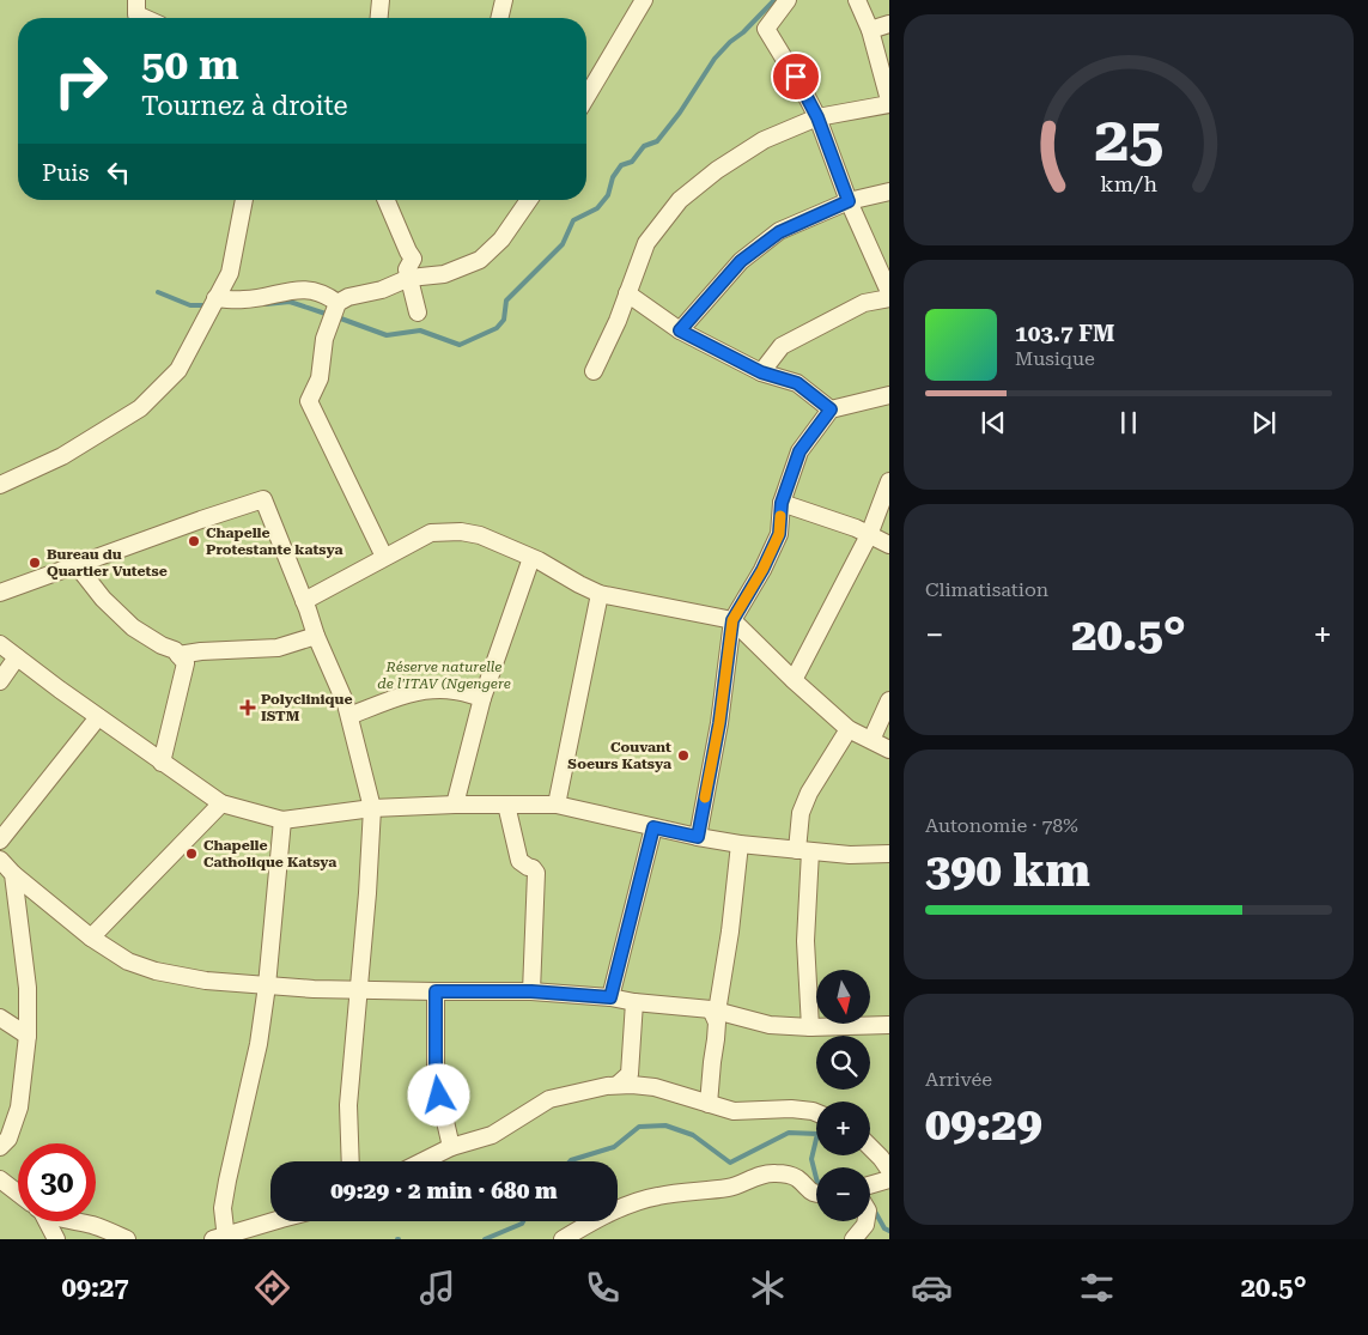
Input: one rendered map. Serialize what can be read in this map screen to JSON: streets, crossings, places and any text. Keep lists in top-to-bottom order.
{
  "parks": ["Réserve naturelle de l'ITAV (Ngengere"],
  "places": {
    "other": [
      "Chapelle Protestante katsya",
      "Bureau du Quartier Vutetse",
      "Couvant Soeurs Katsya",
      "Chapelle Catholique Katsya"
    ],
    "health": ["Polyclinique ISTM"]
  },
  "north": "bottom",
  "page": {
    "turn": ["50 m", "Tournez à droite"],
    "then": "Puis",
    "song": ["103.7 FM", "Musique"],
    "tile": [
      "Climatisation",
      ["Autonomie · 78%", "390 km"],
      ["Arrivée", "09:29"]
    ],
    "heat": ["−", "20.5°", "+"],
    "map_buttons": ["+", "−"],
    "limit": "30",
    "trip": "09:29 · 2 min · 680 m",
    "tabs": ["09:27", "20.5°"],
    "gauge": ["25", "km/h"]
  }
}
